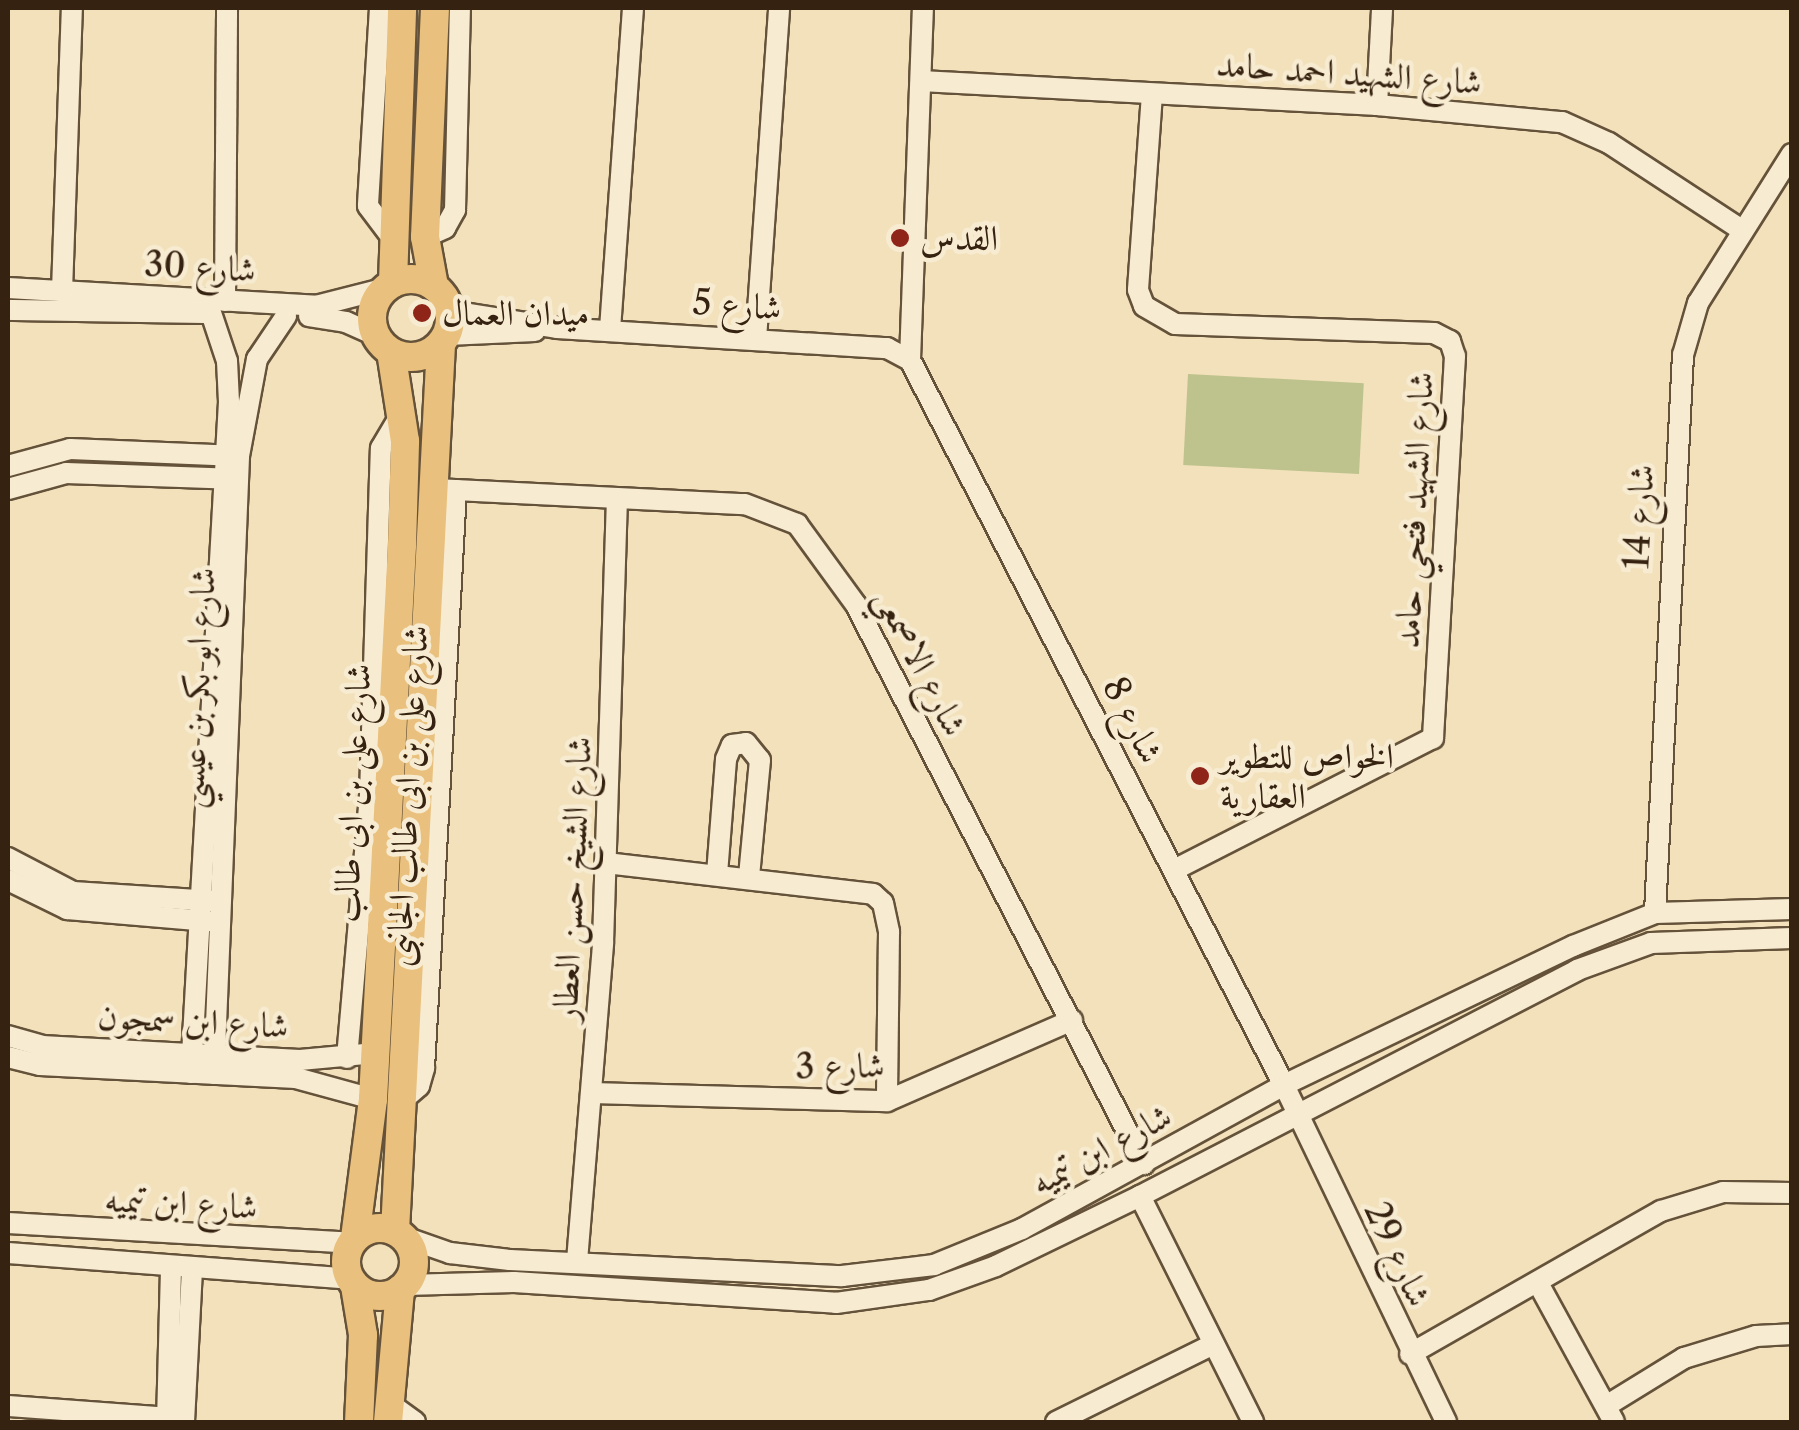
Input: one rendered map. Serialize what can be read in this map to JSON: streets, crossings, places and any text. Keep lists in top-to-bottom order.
{
  "streets": {
    "main road": ["شارع على بن ابى طالب"],
    "street": [
      "شارع الشهيد احمد حامد",
      "شارع 30",
      "شارع 5",
      "شارع الشهيد فتحي حامد",
      "شارع 14",
      "شارع الاصمعي",
      "شارع ابو بكر بن عيسي",
      "شارع 8",
      "شارع على بن ابى طالب الجانبى",
      "شارع الشيخ حسن العطار",
      "شارع ابن سمجون",
      "شارع 3",
      "شارع ابن تيميه",
      "شارع 29"
    ]
  },
  "crossings": [
    ["شارع الشهيد احمد حامد", "شارع الشهيد فتحي حامد"],
    ["شارع الشهيد احمد حامد", "شارع 14"],
    ["شارع 30", "شارع 5"],
    ["شارع 30", "شارع ابو بكر بن عيسي"],
    ["شارع 30", "شارع على بن ابى طالب"],
    ["شارع 5", "شارع 8"],
    ["شارع 5", "شارع على بن ابى طالب"],
    ["شارع الشهيد فتحي حامد", "شارع 8"],
    ["شارع 14", "شارع ابن تيميه"],
    ["شارع الاصمعي", "شارع على بن ابى طالب"],
    ["شارع الاصمعي", "شارع الشيخ حسن العطار"],
    ["شارع الاصمعي", "شارع 3"],
    ["شارع الاصمعي", "شارع ابن تيميه"],
    ["شارع ابو بكر بن عيسي", "شارع ابن سمجون"],
    ["شارع 8", "شارع ابن تيميه"],
    ["شارع 8", "شارع 29"],
    ["شارع على بن ابى طالب", "شارع على بن ابى طالب الجانبى"],
    ["شارع على بن ابى طالب", "شارع ابن سمجون"],
    ["شارع على بن ابى طالب", "شارع ابن تيميه"],
    ["شارع على بن ابى طالب الجانبى", "شارع ابن سمجون"],
    ["شارع الشيخ حسن العطار", "شارع 3"],
    ["شارع الشيخ حسن العطار", "شارع ابن تيميه"],
    ["شارع ابن تيميه", "شارع 29"]
  ],
  "places": ["القدس", "ميدان العمال", "الخواص للتطوير العقارية"]
}
